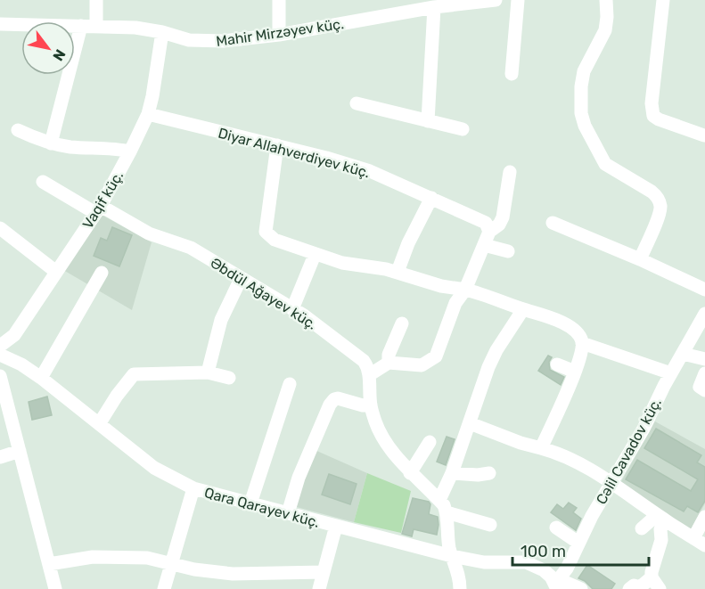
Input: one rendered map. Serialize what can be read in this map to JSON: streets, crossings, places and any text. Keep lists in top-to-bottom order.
{
  "streets": {
    "street": [
      "Mahir Mirzəyev küç.",
      "Diyar Allahverdiyev küç.",
      "Vaqif küç.",
      "Əbdül Ağayev küç.",
      "Cəlil Cavadov küç.",
      "Qara Qarayev küç."
    ]
  },
  "crossings": [
    ["Mahir Mirzəyev küç.", "Vaqif küç."],
    ["Diyar Allahverdiyev küç.", "Vaqif küç."],
    ["Vaqif küç.", "Əbdül Ağayev küç."],
    ["Cəlil Cavadov küç.", "Qara Qarayev küç."]
  ],
  "scale_bar": "100 m",
  "north": "bottom right"
}
